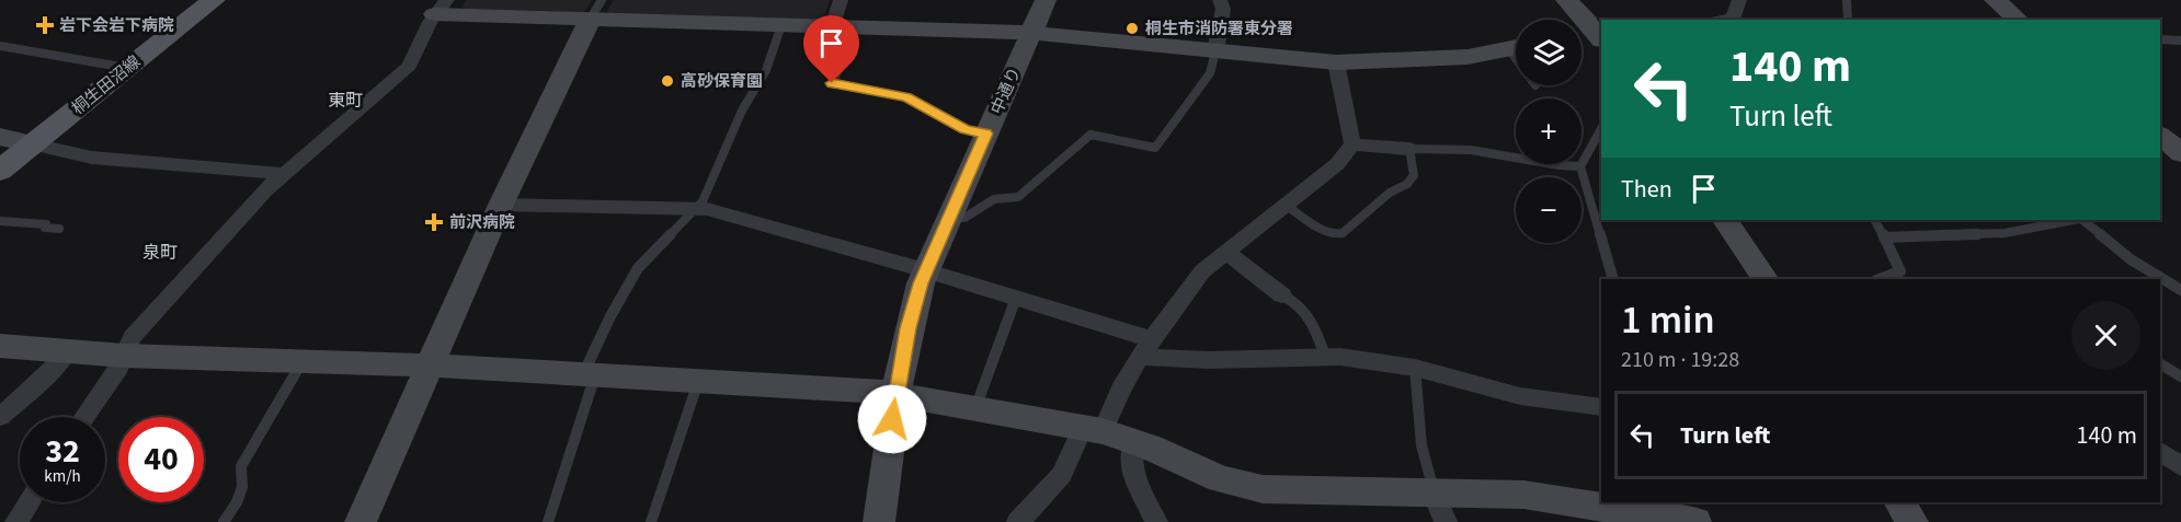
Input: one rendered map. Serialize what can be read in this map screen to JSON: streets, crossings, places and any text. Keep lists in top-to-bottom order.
{
  "streets": {
    "main road": ["桐生田沼線"],
    "street": ["中通り"]
  },
  "districts": ["東町", "泉町"],
  "places": {
    "health": ["岩下会岩下病院", "前沢病院"],
    "other": ["桐生市消防署東分署", "高砂保育園"]
  },
  "page": {
    "map_buttons": ["+", "−"],
    "turn": ["140 m", "Turn left"],
    "then": "Then",
    "heading": ["1 min", "210 m · 19:28"],
    "list": [
      {
        "name": "Turn left",
        "value": "140 m"
      }
    ],
    "speed": "32 km/h",
    "limit": "40"
  }
}
